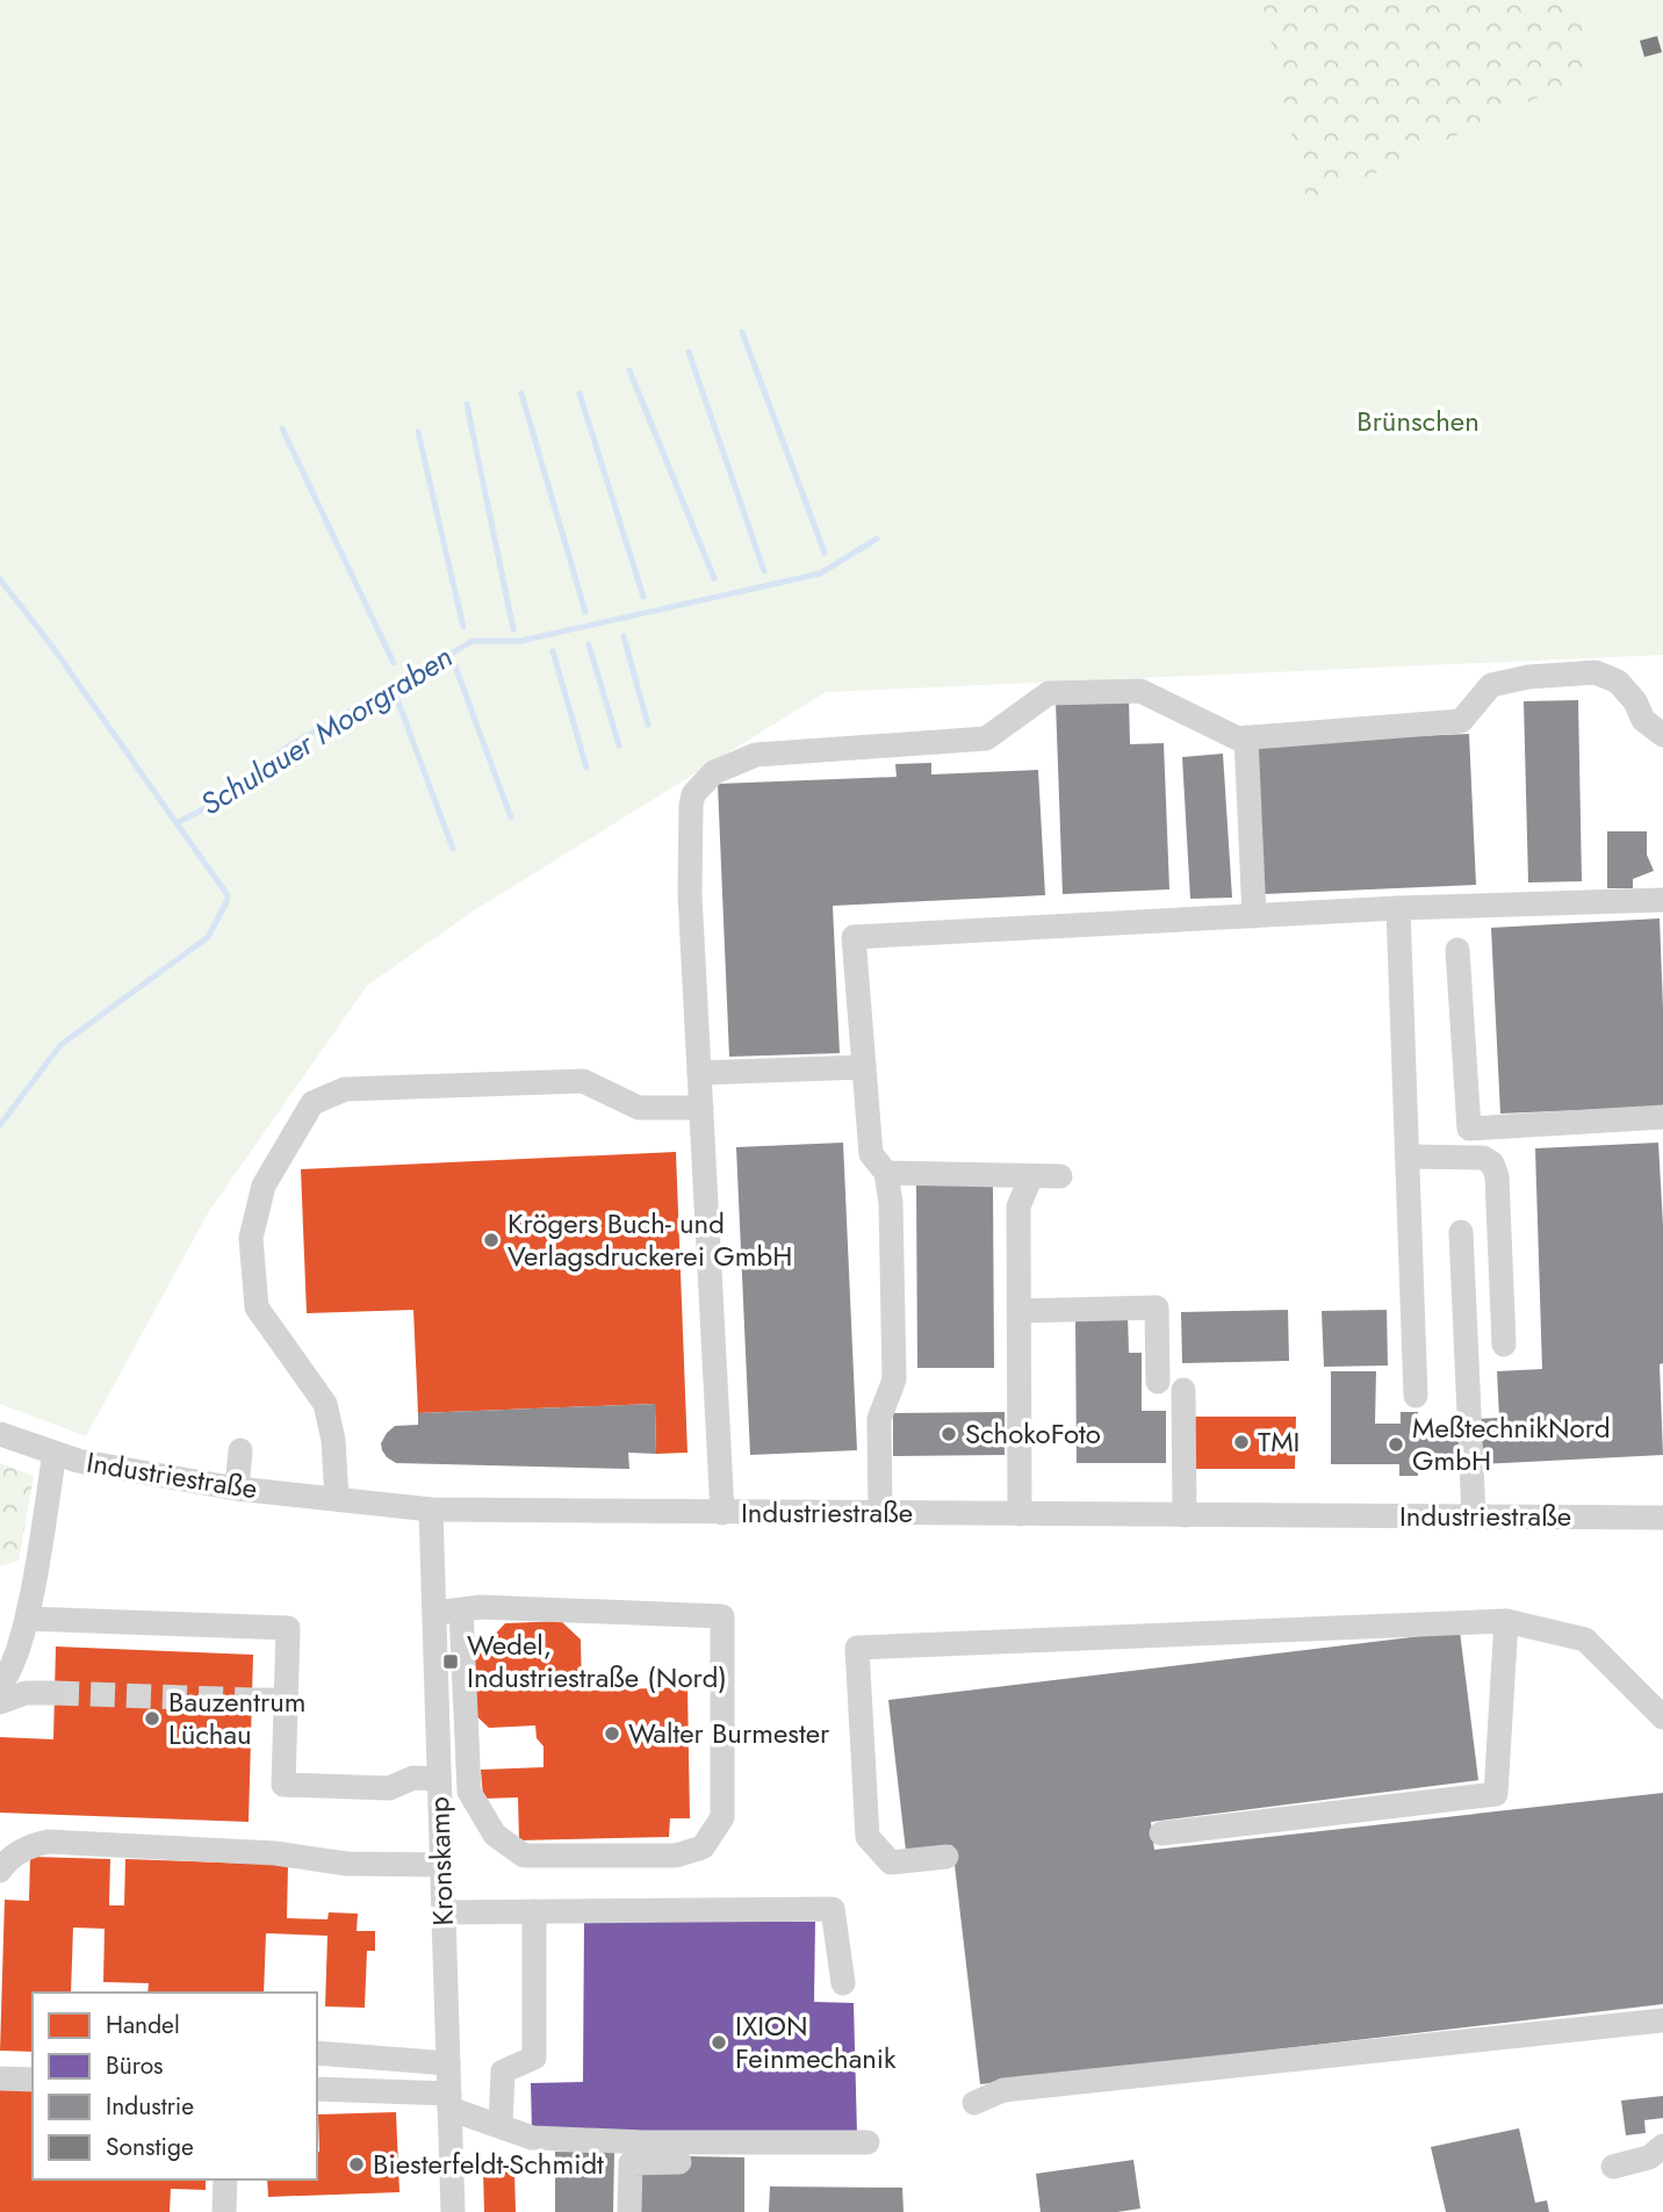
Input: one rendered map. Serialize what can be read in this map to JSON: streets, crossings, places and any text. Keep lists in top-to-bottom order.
{
  "streets": {
    "street": ["Industriestraße", "Kronskamp"]
  },
  "crossings": [
    ["Industriestraße", "Kronskamp"]
  ],
  "water": ["Schulauer Moorgraben"],
  "parks": ["Brünschen"],
  "places": {
    "other": [
      "Krögers Buch- und Verlagsdruckerei GmbH",
      "SchokoFoto",
      "TMI",
      "MeßtechnikNord GmbH",
      "Bauzentrum Lüchau",
      "Walter Burmester",
      "IXION Feinmechanik",
      "Biesterfeldt-Schmidt"
    ],
    "transit": ["Wedel, Industriestraße (Nord)"]
  },
  "legend": [
    "Handel",
    "Büros",
    "Industrie",
    "Sonstige"
  ]
}
